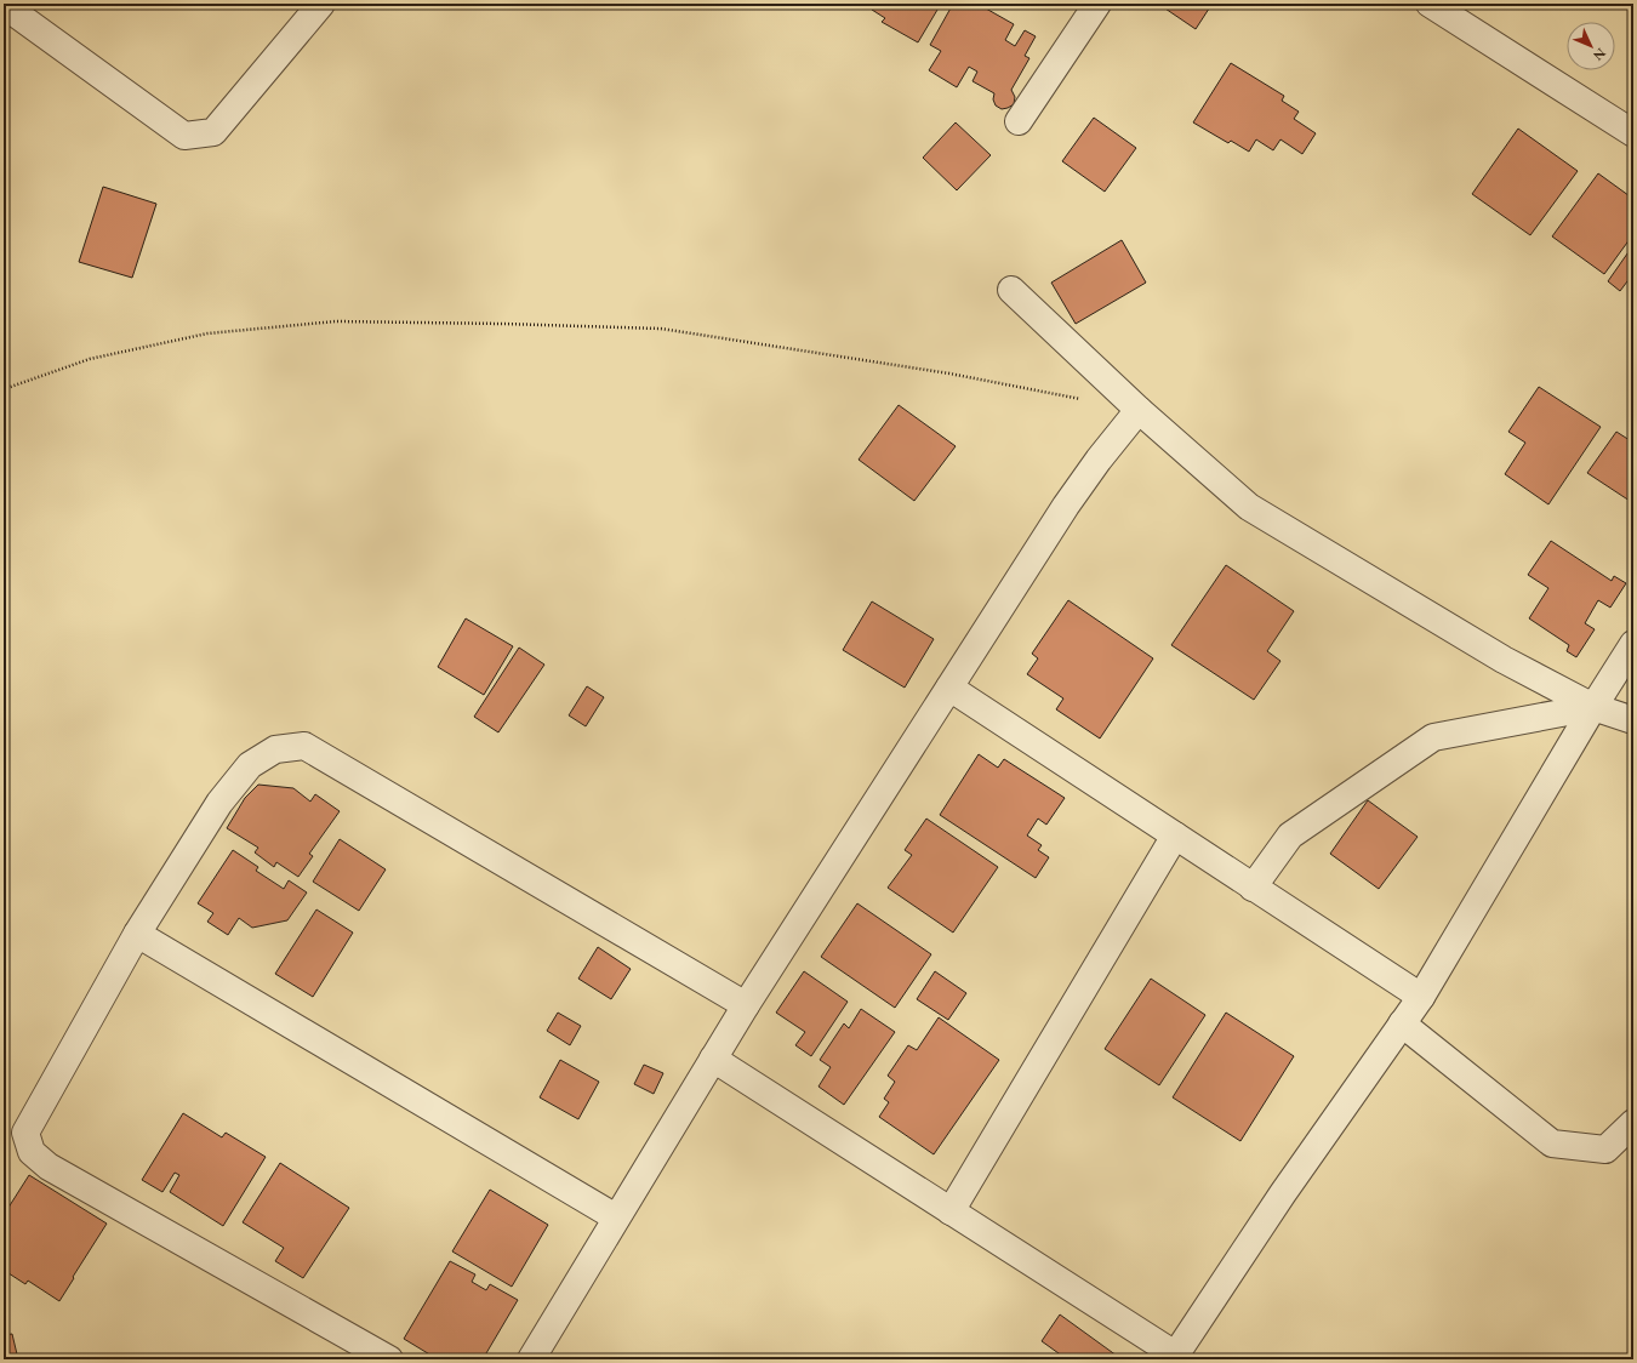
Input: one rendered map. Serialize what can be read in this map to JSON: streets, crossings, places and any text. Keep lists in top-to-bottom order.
{
  "north": "bottom right"
}
